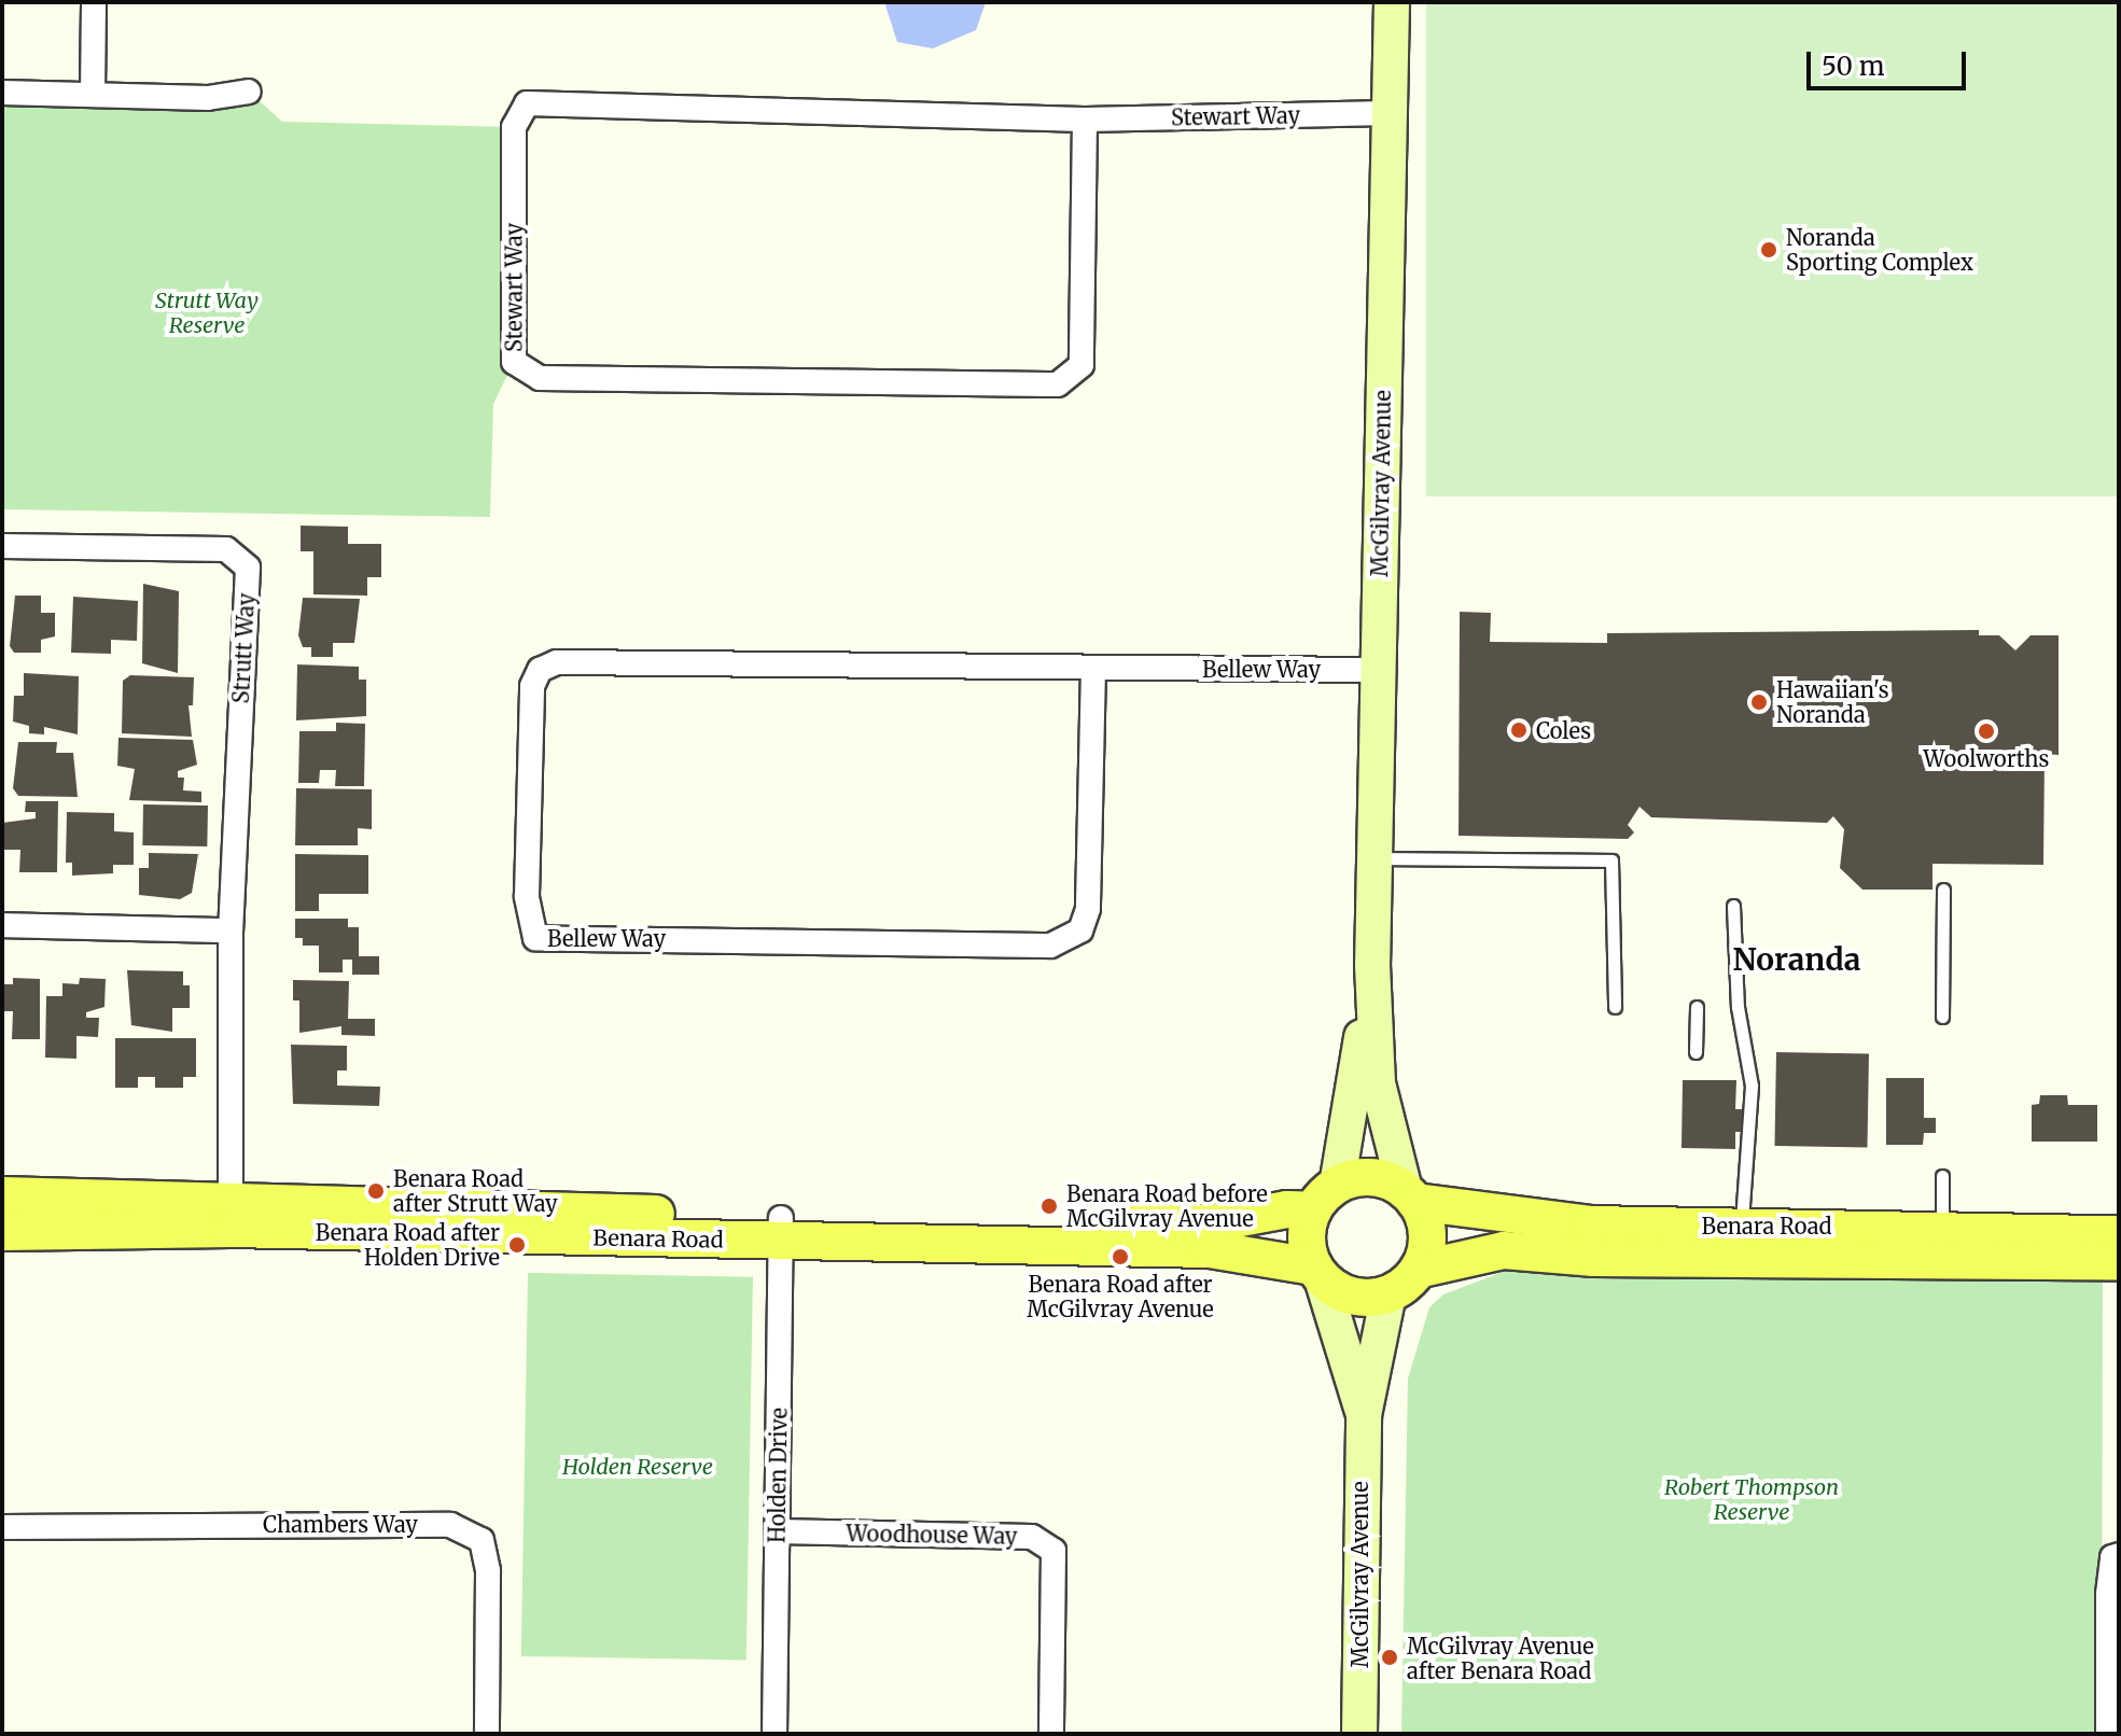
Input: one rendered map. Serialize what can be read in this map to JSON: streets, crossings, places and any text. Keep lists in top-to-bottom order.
{
  "streets": {
    "main road": ["McGilvray Avenue", "Benara Road"],
    "street": [
      "Stewart Way",
      "Strutt Way",
      "Bellew Way",
      "Holden Drive",
      "Chambers Way",
      "Woodhouse Way"
    ]
  },
  "crossings": [
    ["Stewart Way", "McGilvray Avenue"],
    ["McGilvray Avenue", "Bellew Way"],
    ["McGilvray Avenue", "Benara Road"],
    ["Strutt Way", "Benara Road"],
    ["Benara Road", "Holden Drive"],
    ["Holden Drive", "Woodhouse Way"]
  ],
  "districts": ["Noranda"],
  "parks": ["Strutt Way Reserve", "Holden Reserve", "Robert Thompson Reserve"],
  "places": [
    "Noranda Sporting Complex",
    "Hawaiian's Noranda",
    "Coles",
    "Woolworths",
    "Benara Road after Strutt Way",
    "Benara Road before McGilvray Avenue",
    "Benara Road after Holden Drive",
    "Benara Road after McGilvray Avenue",
    "McGilvray Avenue after Benara Road"
  ],
  "scale_bar": "50 m"
}
